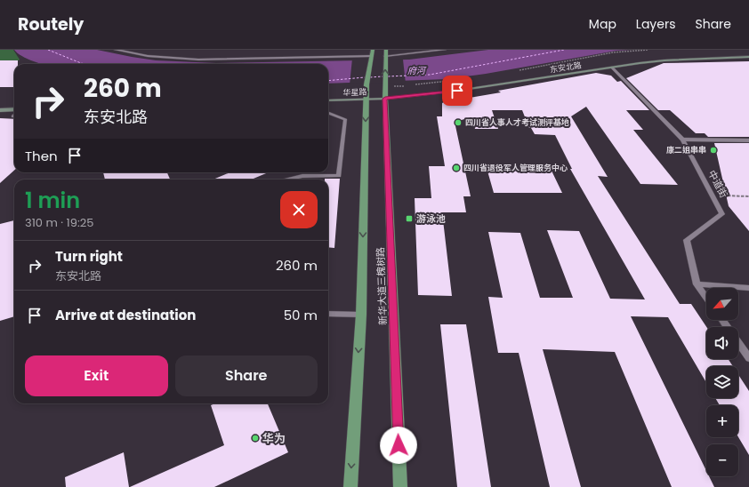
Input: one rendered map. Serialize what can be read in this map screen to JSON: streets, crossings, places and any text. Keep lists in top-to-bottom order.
{
  "streets": {
    "main road": ["新华大道三槐树路"],
    "street": ["东安北路", "华星路", "中道街"]
  },
  "crossings": [
    ["东安北路", "华星路"],
    ["东安北路", "中道街"],
    ["东安北路", "新华大道三槐树路"],
    ["华星路", "新华大道三槐树路"]
  ],
  "water": ["府河"],
  "places": {
    "other": [
      "四川省人事人才考试测评基地",
      "康二姐串串",
      "四川省退役军人管理服务中心",
      "华为"
    ],
    "transit": ["游泳池"]
  },
  "north": "bottom left",
  "page": {
    "header": "Routely",
    "nav": ["Map", "Layers", "Share"],
    "turn": ["260 m", "东安北路"],
    "then": "Then",
    "heading": ["1 min", "310 m · 19:25"],
    "list": [
      {
        "name": "Turn right",
        "note": "东安北路",
        "value": "260 m"
      },
      {
        "name": "Arrive at destination",
        "value": "50 m"
      }
    ],
    "map_buttons": ["+", "−"],
    "buttons": ["Exit", "Share"]
  }
}
